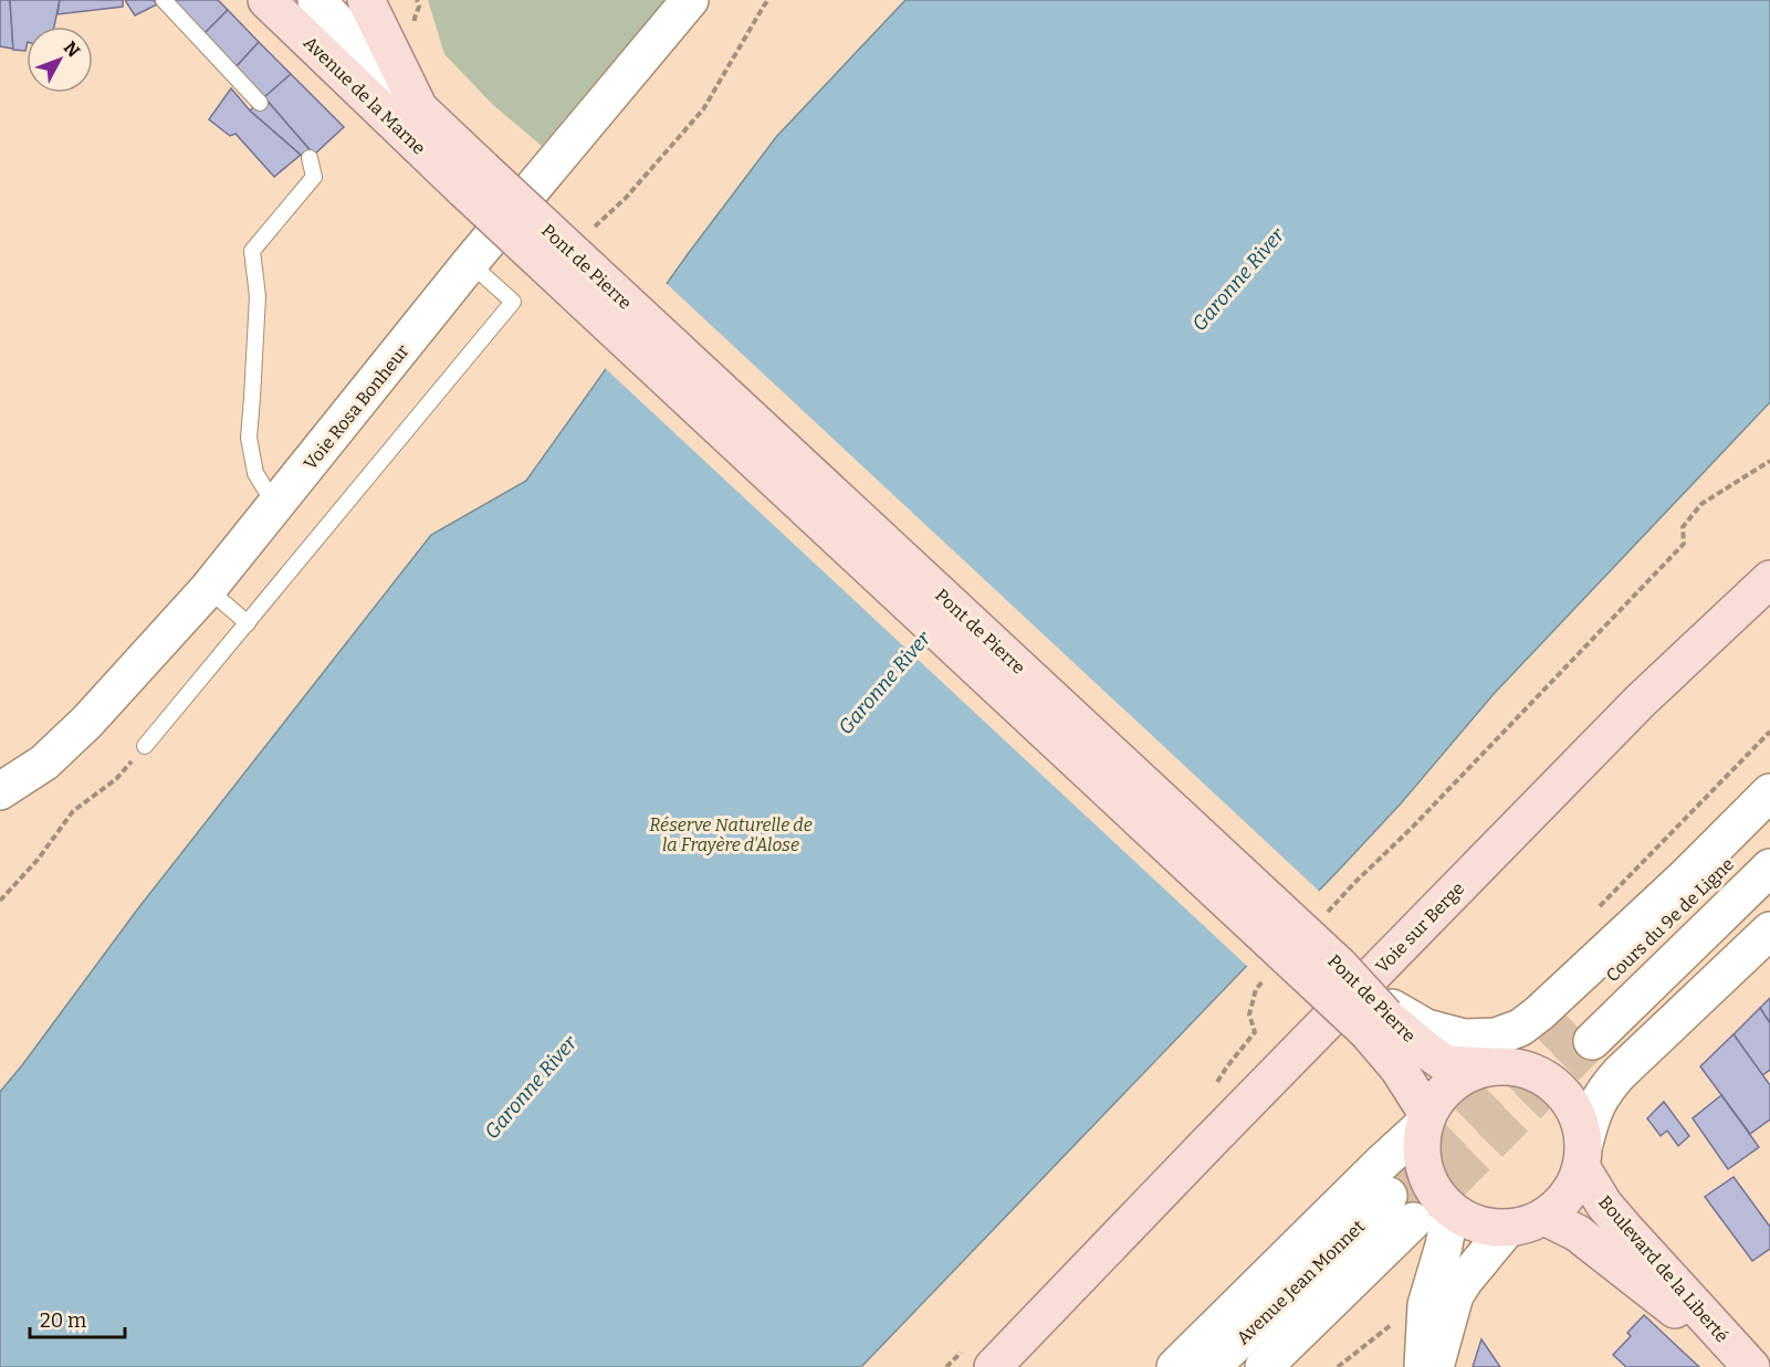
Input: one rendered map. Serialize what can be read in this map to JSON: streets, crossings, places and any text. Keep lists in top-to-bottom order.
{
  "streets": {
    "main road": [
      "Avenue de la Marne",
      "Pont de Pierre",
      "Voie Rosa Bonheur",
      "Cours du 9e de Ligne",
      "Voie sur Berge",
      "Boulevard de la Liberté",
      "Avenue Jean Monnet"
    ]
  },
  "crossings": [
    ["Avenue de la Marne", "Pont de Pierre"],
    ["Pont de Pierre", "Boulevard de la Liberté"]
  ],
  "water": ["Garonne River"],
  "parks": ["Réserve Naturelle de la Frayère d'Alose"],
  "scale_bar": "20 m",
  "north": "top right"
}
